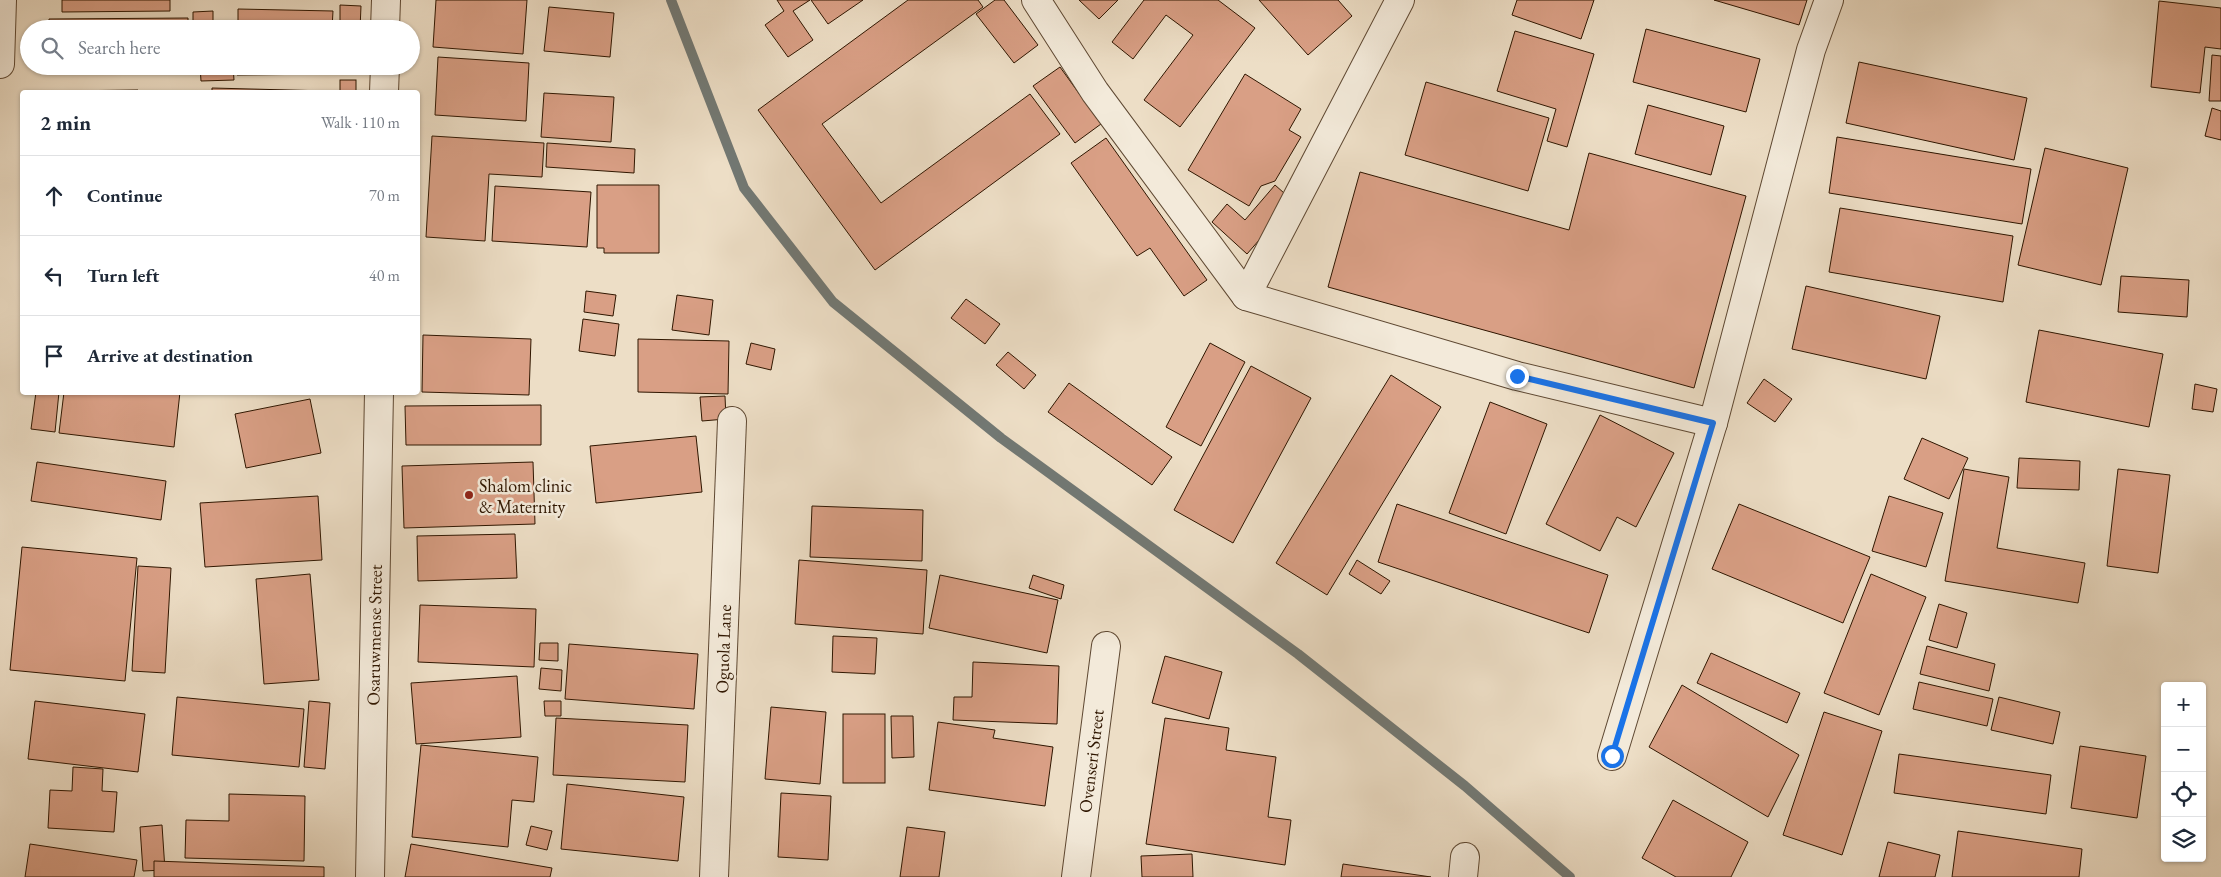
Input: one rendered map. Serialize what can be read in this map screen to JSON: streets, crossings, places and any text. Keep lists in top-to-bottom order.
{
  "streets": {
    "street": ["Osaruwmense Street", "Oguola Lane", "Ovenseri Street"]
  },
  "places": ["Shalom clinic & Maternity"],
  "page": {
    "search": "Search here",
    "heading": ["2 min", "Walk · 110 m"],
    "list": [
      ["Continue", "70 m"],
      ["Turn left", "40 m"],
      "Arrive at destination"
    ],
    "map_buttons": ["+", "−"]
  }
}
